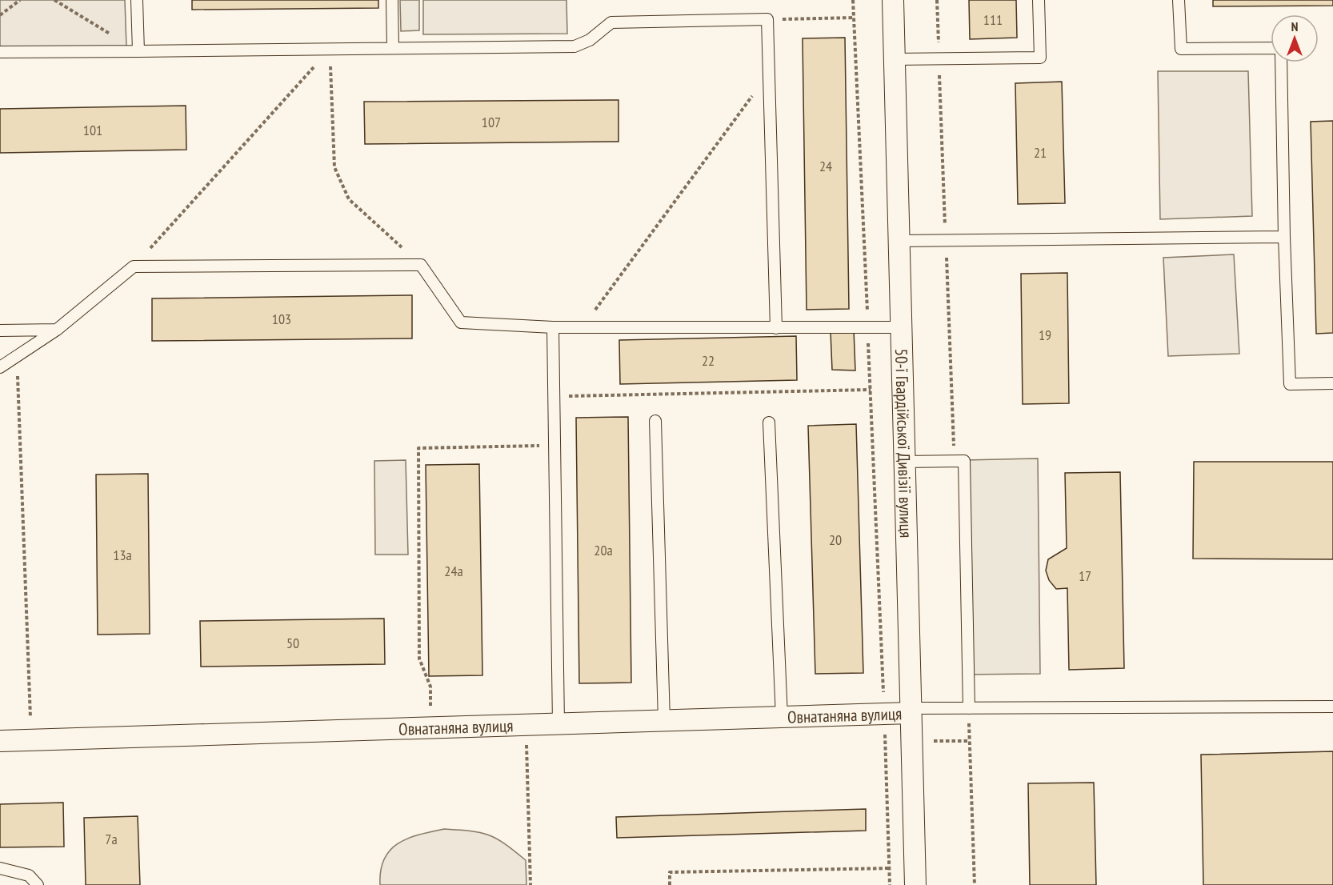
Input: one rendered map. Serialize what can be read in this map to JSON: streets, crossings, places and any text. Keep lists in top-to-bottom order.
{
  "streets": {
    "street": ["50-ї Гвардійської Дивізії вулиця", "Овнатаняна вулиця"]
  },
  "crossings": [
    ["50-ї Гвардійської Дивізії вулиця", "Овнатаняна вулиця"]
  ],
  "house_numbers": [
    "111",
    "107",
    "101",
    "21",
    "24",
    "103",
    "19",
    "22",
    "20",
    "20а",
    "13а",
    "24а",
    "17",
    "50",
    "7а"
  ],
  "north": "top"
}
